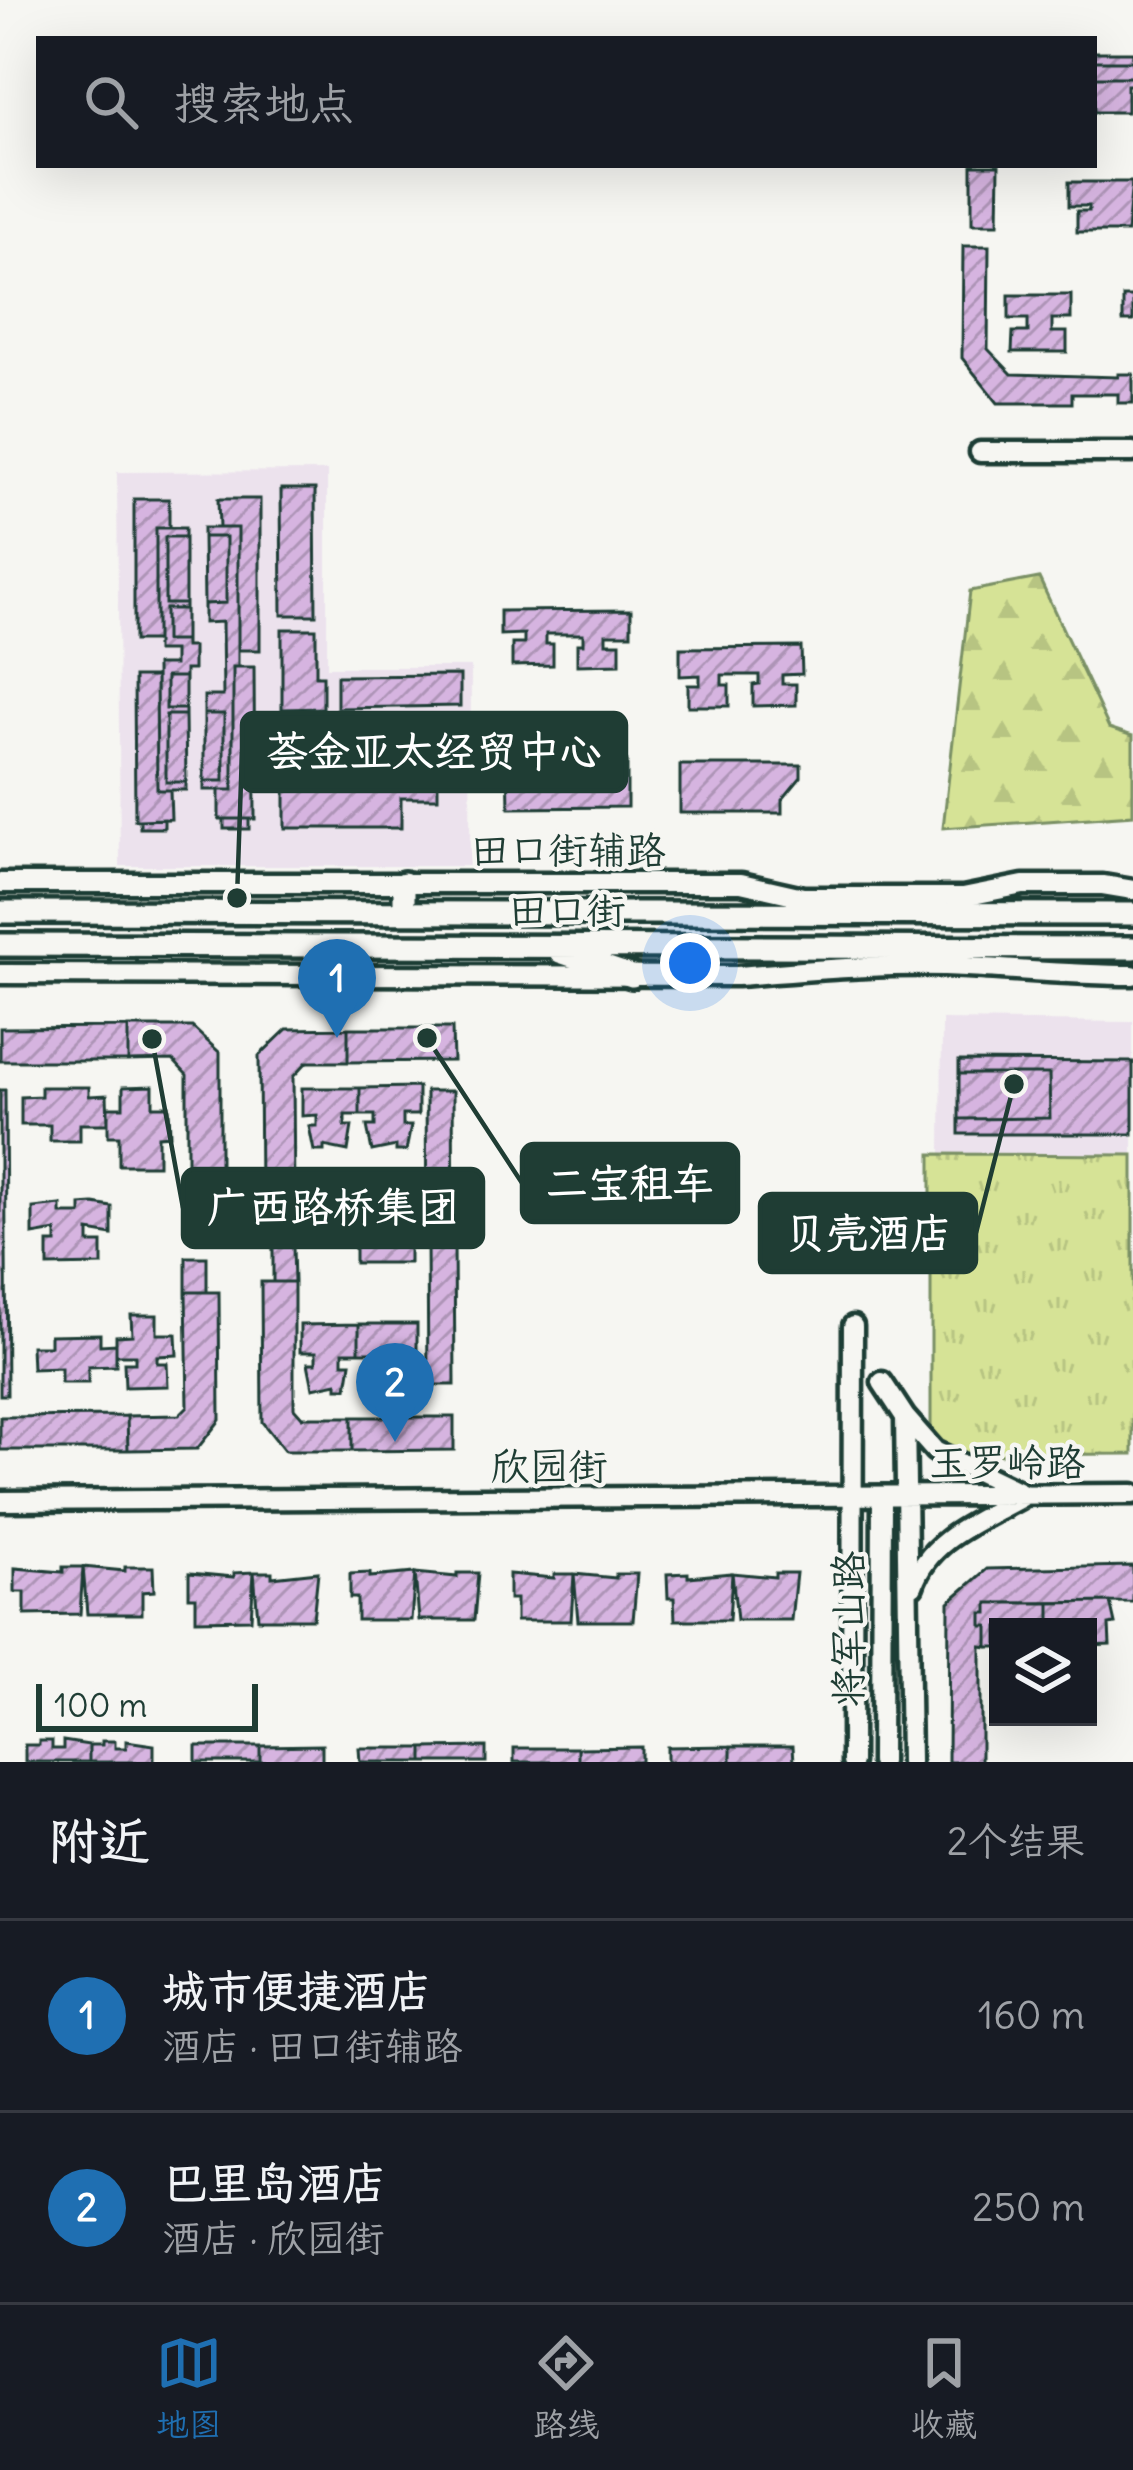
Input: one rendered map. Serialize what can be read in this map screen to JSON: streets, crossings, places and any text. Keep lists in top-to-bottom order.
{
  "streets": {
    "main road": ["田口街"],
    "street": [
      "田口街辅路",
      "玉罗岭路",
      "欣园街",
      "将军山路"
    ]
  },
  "crossings": [
    ["玉罗岭路", "欣园街"],
    ["玉罗岭路", "将军山路"],
    ["欣园街", "将军山路"]
  ],
  "places": [
    "荟金亚太经贸中心",
    "二宝租车",
    "广西路桥集团",
    "贝壳酒店"
  ],
  "scale_bar": "100 m",
  "page": {
    "search": "搜索地点",
    "pins": ["1", "2"],
    "scale": "100 m",
    "heading": ["附近", "2个结果"],
    "list": [
      {
        "mark": "1",
        "name": "城市便捷酒店",
        "note": "酒店 · 田口街辅路",
        "value": "160 m"
      },
      {
        "mark": "2",
        "name": "巴里岛酒店",
        "note": "酒店 · 欣园街",
        "value": "250 m"
      }
    ],
    "nav": ["地图", "路线", "收藏"]
  }
}
